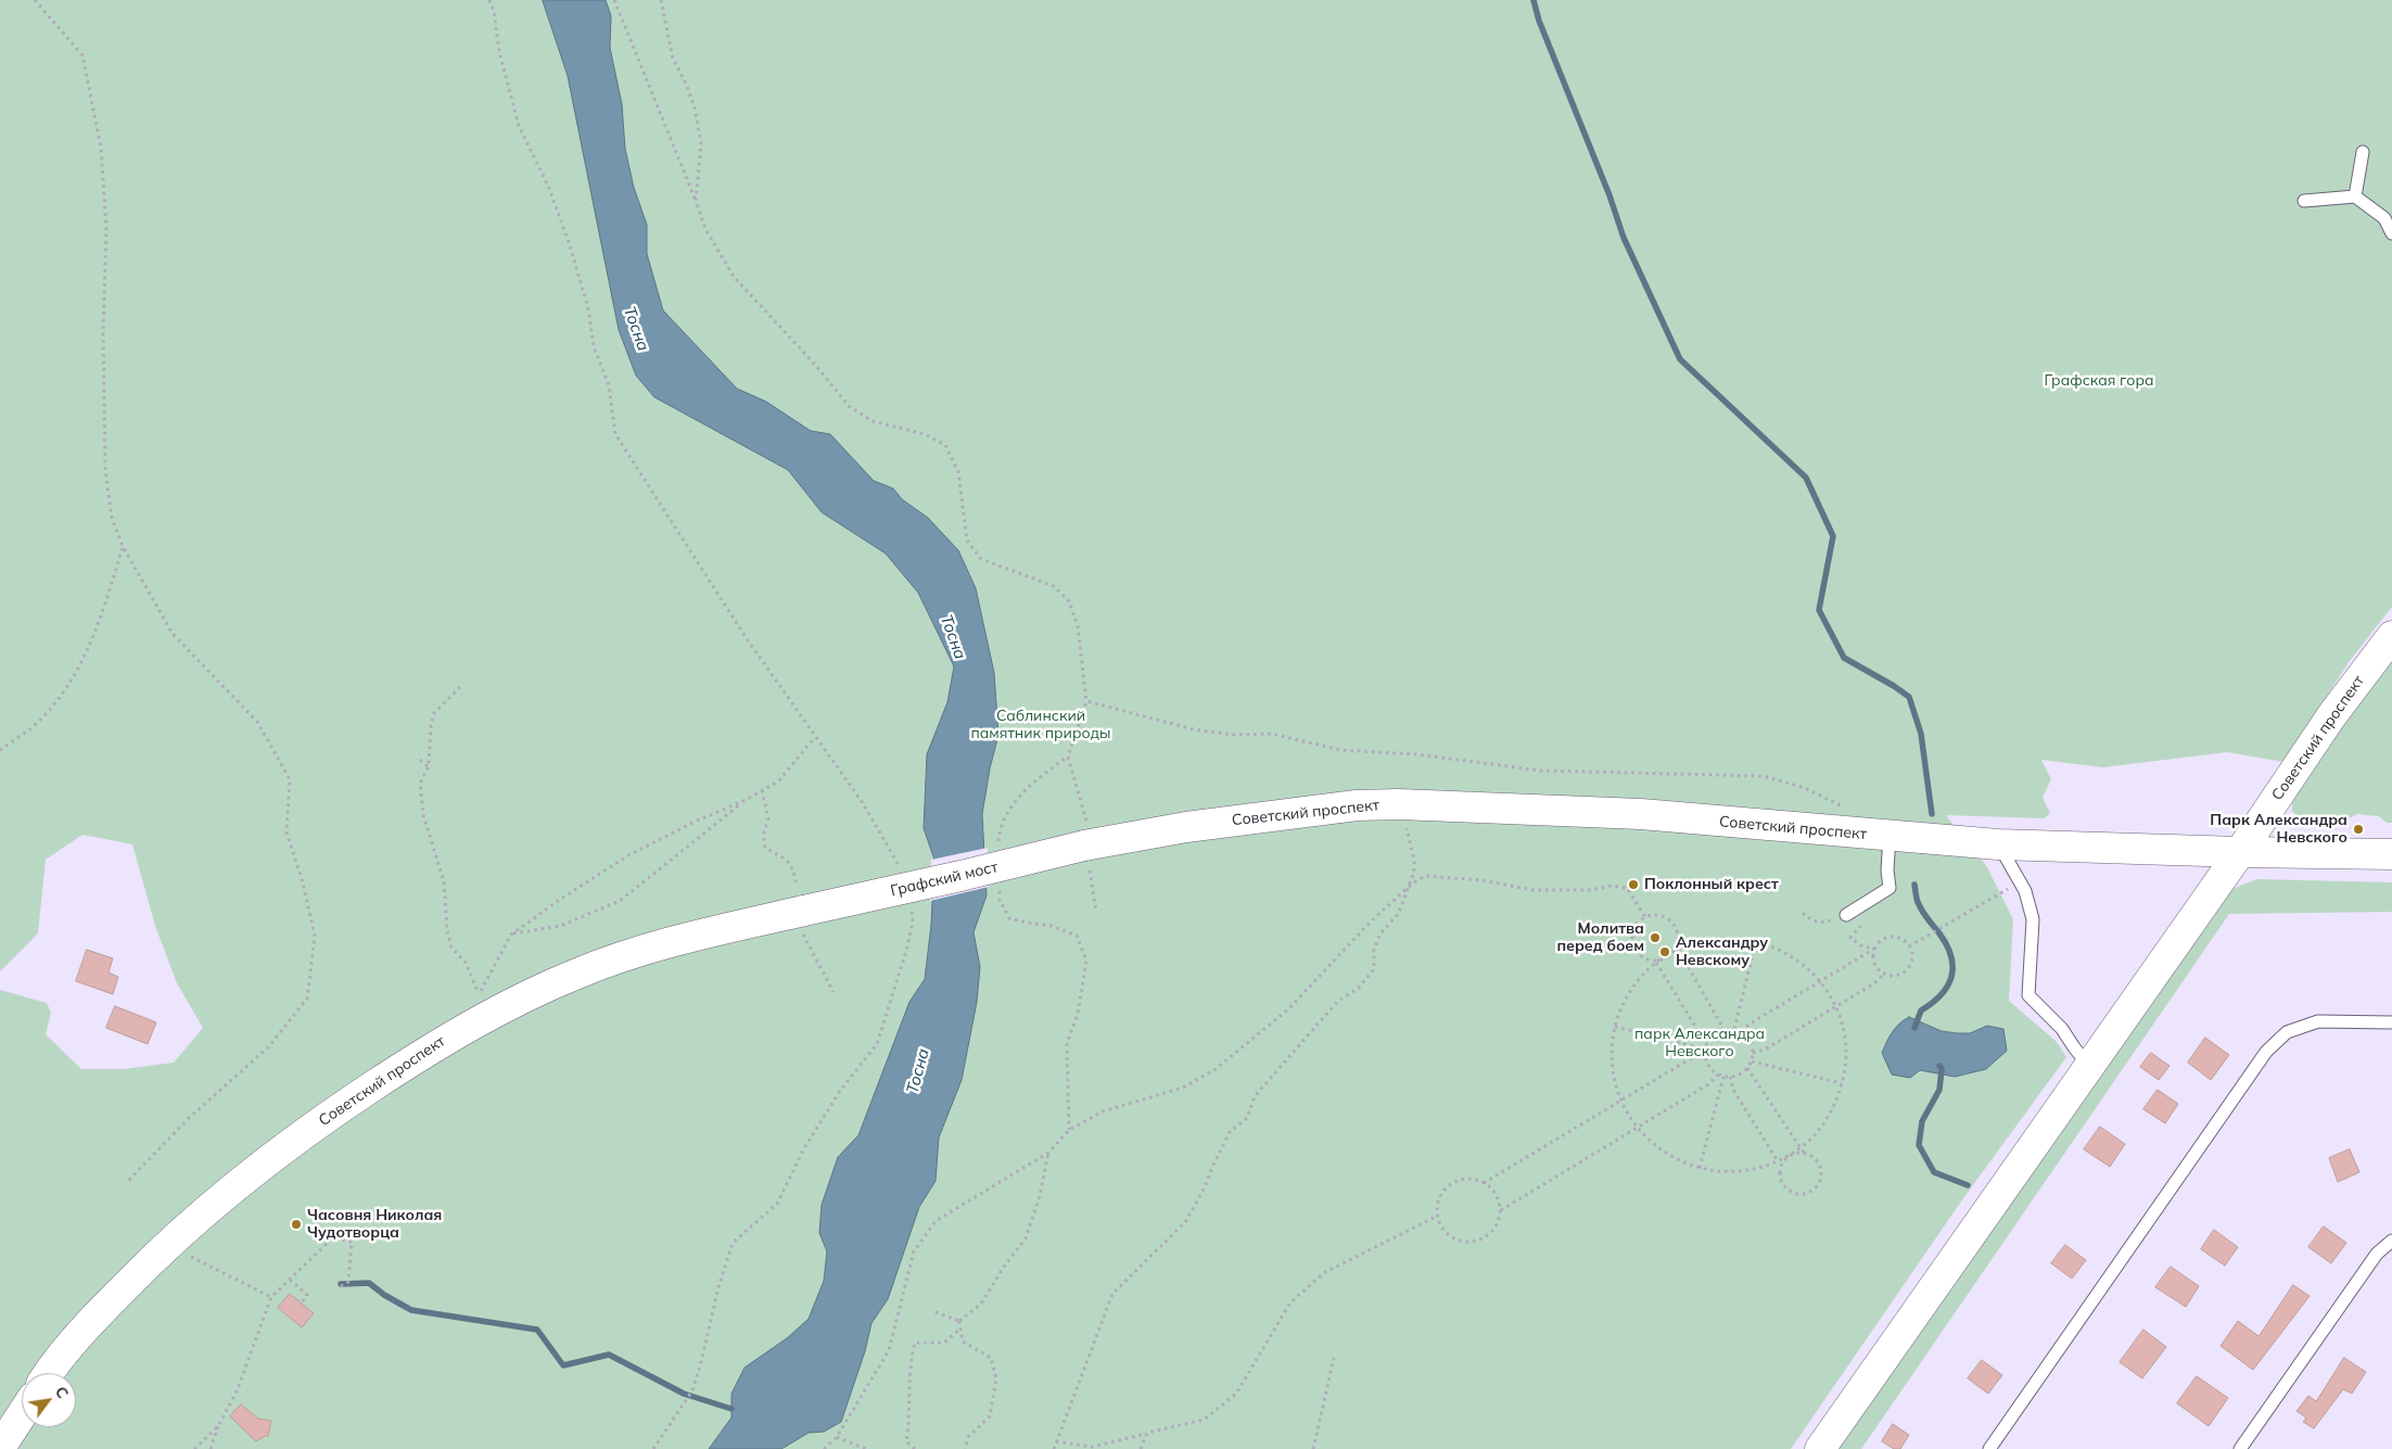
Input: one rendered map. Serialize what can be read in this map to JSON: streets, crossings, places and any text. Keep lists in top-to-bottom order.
{
  "streets": {
    "main road": ["Советский проспект", "Графский мост"]
  },
  "crossings": [
    ["Советский проспект", "Графский мост"]
  ],
  "water": ["Тосна"],
  "parks": ["Графская гора", "Саблинский памятник природы", "парк Александра Невского"],
  "places": [
    "Парк Александра Невского",
    "Поклонный крест",
    "Молитва перед боем",
    "Александру Невскому",
    "Часовня Николая Чудотворца"
  ],
  "north": "top right"
}
